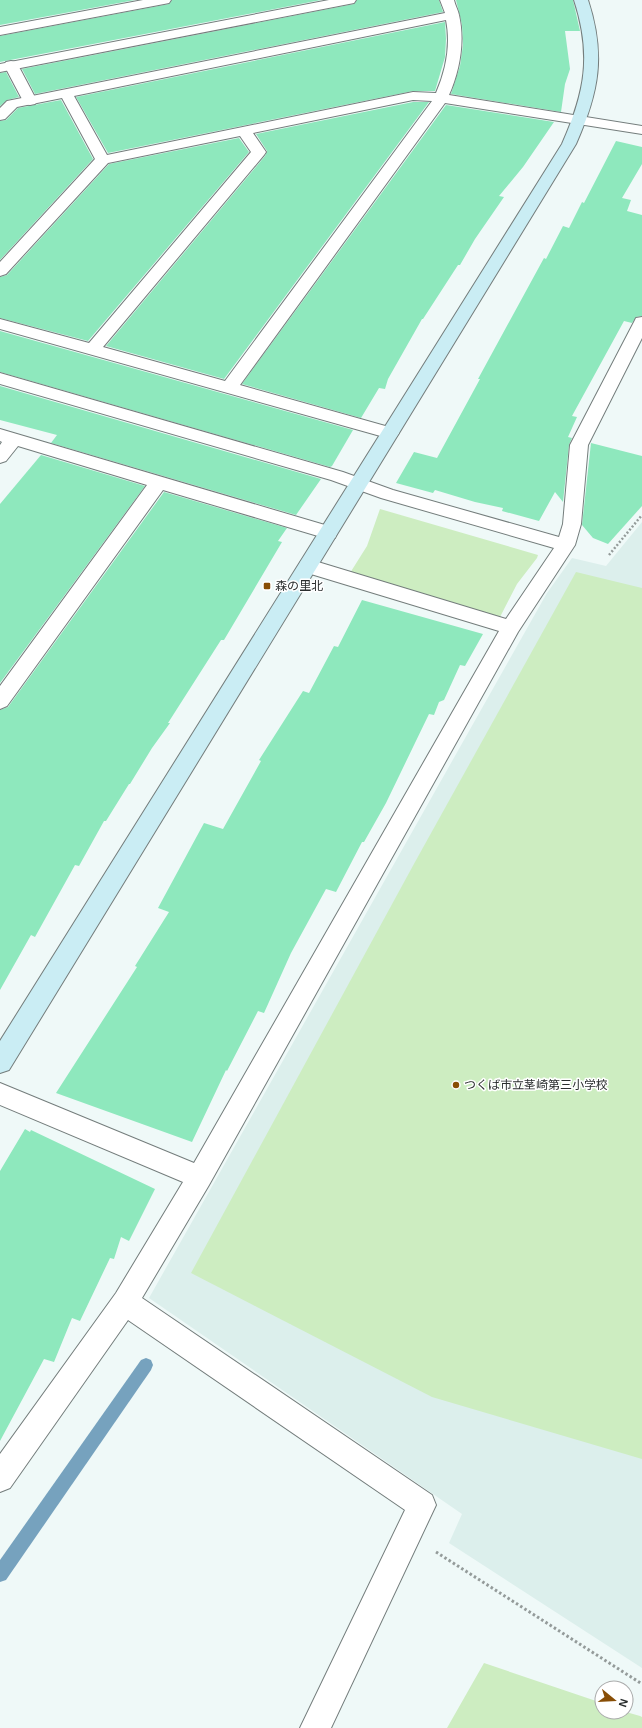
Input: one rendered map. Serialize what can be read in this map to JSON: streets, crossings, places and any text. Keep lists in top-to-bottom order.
{
  "places": {
    "transit": ["森の里北"],
    "other": ["つくば市立茎崎第三小学校"]
  },
  "north": "right"
}
